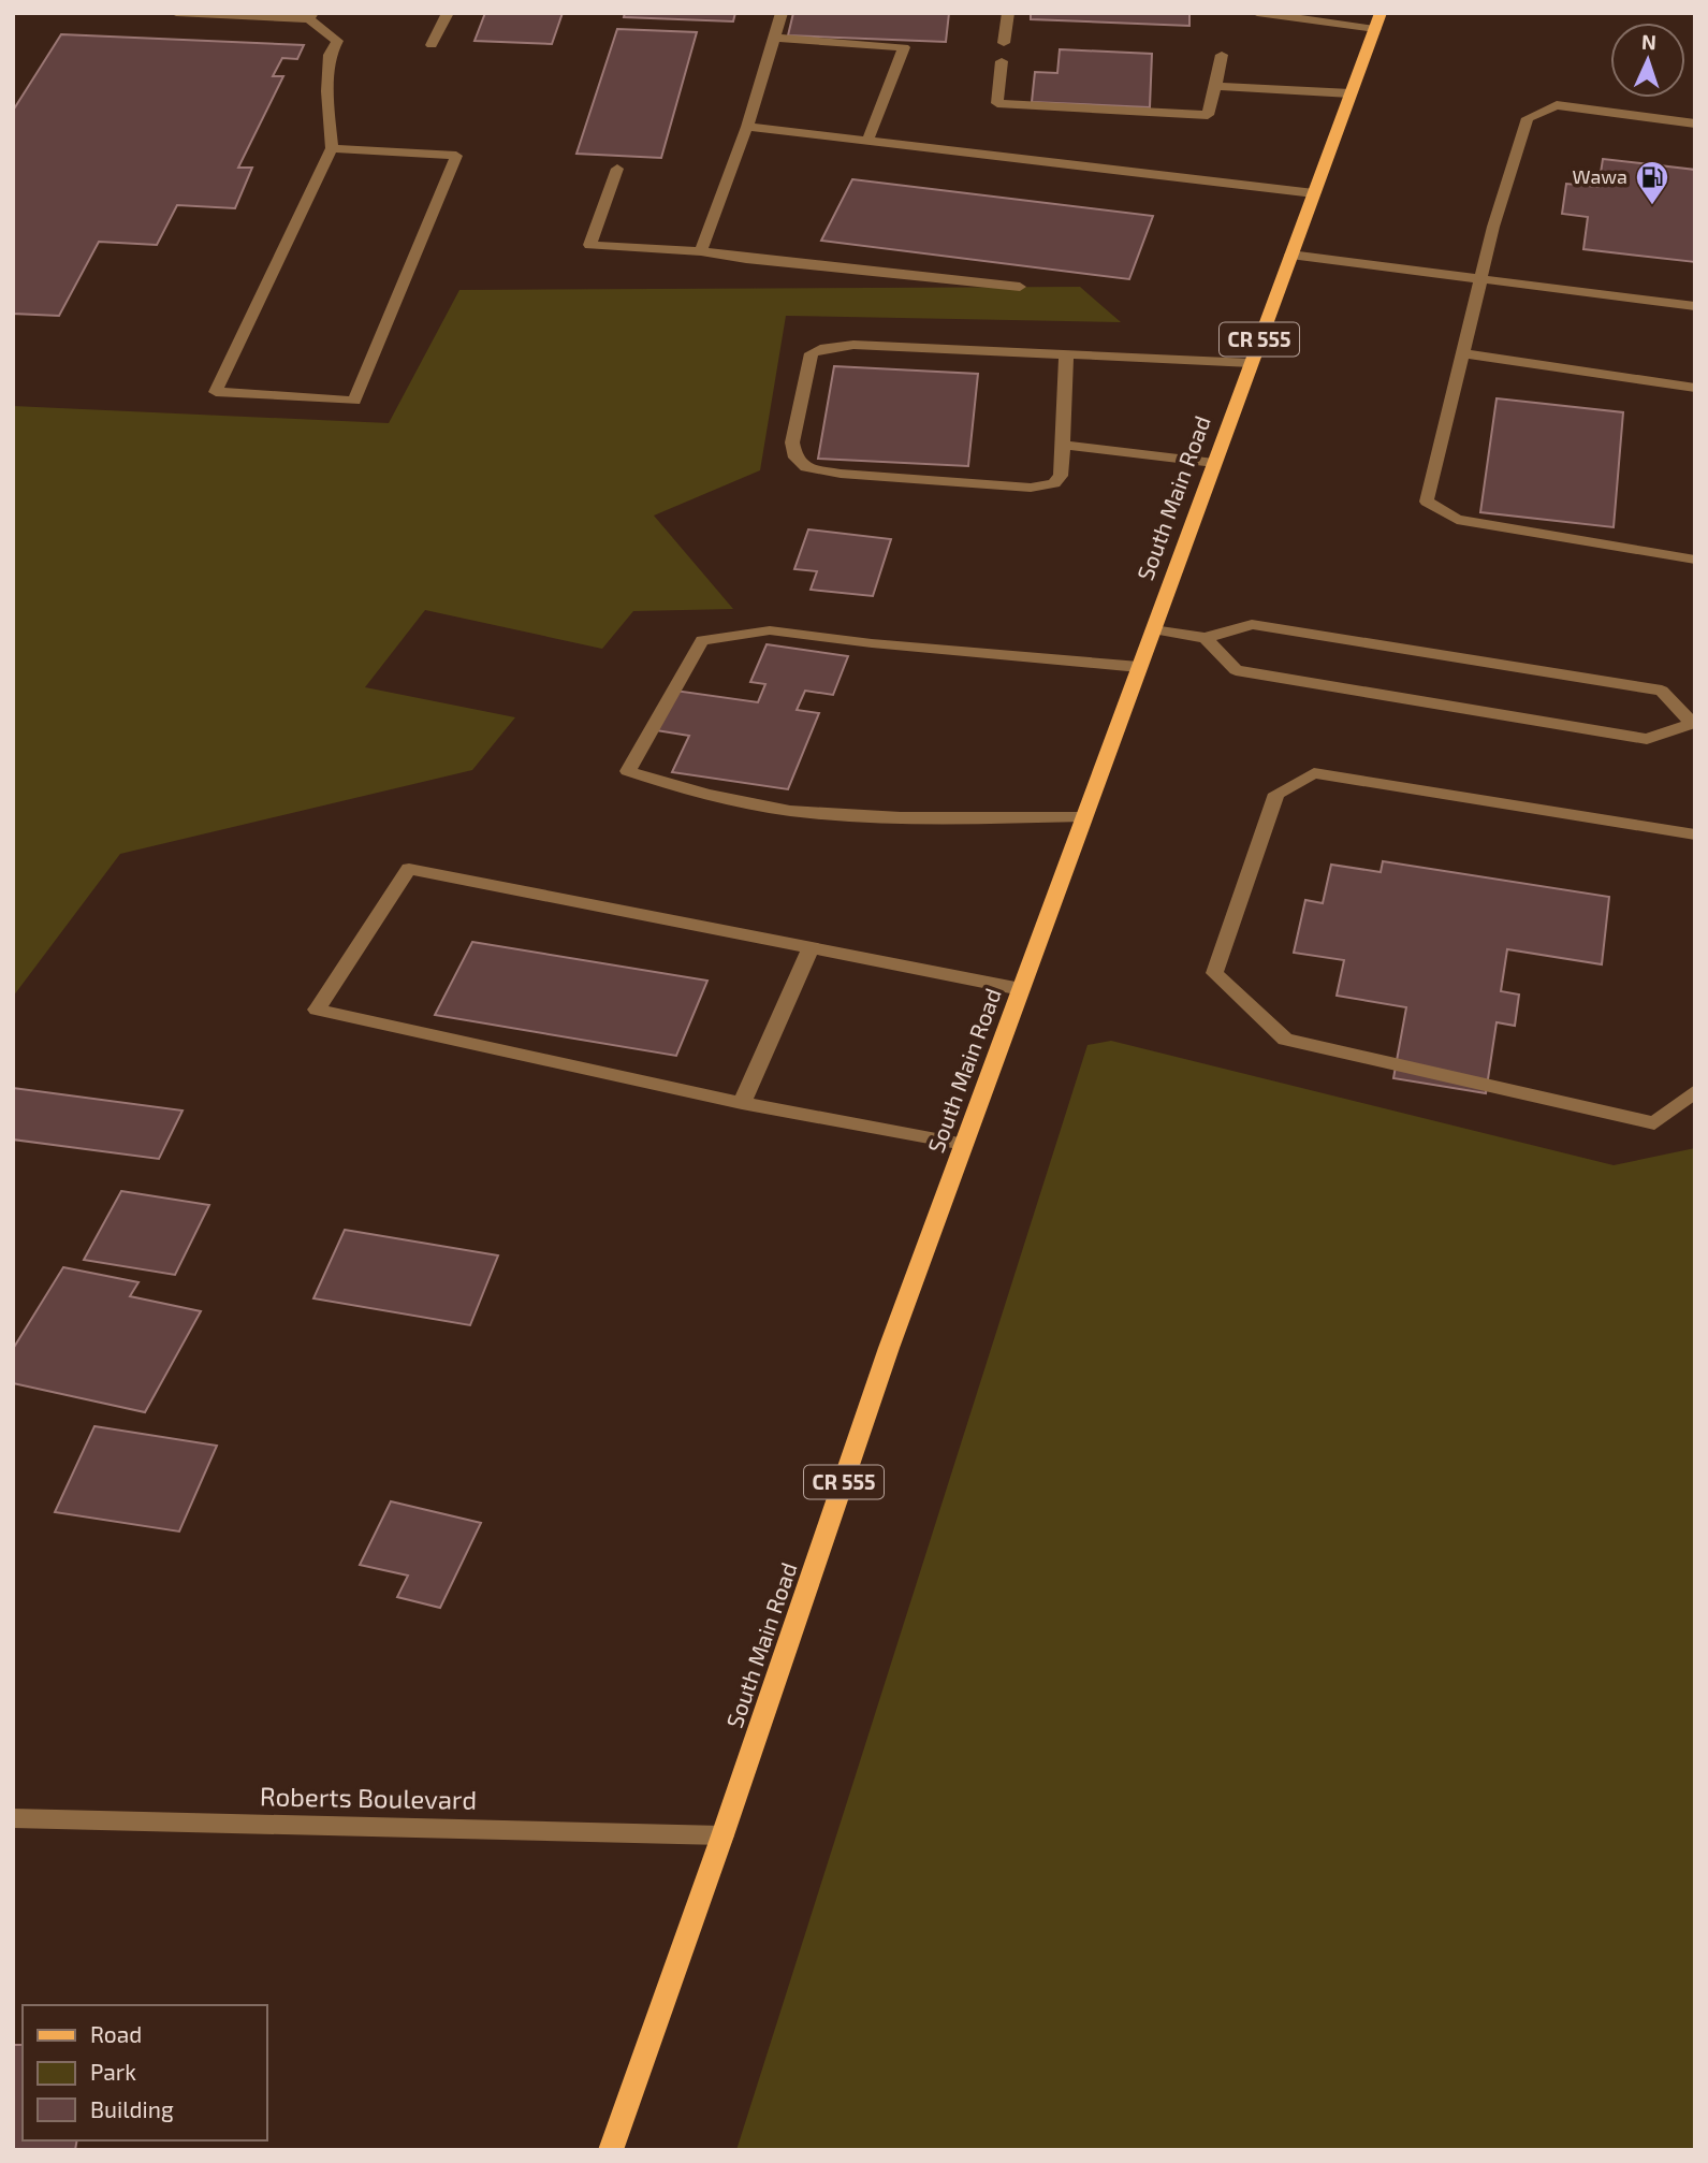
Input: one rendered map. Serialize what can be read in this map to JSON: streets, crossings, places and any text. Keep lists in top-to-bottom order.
{
  "streets": {
    "main road": ["CR 555", "South Main Road"],
    "street": ["Roberts Boulevard"]
  },
  "crossings": [
    ["South Main Road", "Roberts Boulevard"]
  ],
  "places": {
    "fuel station": ["Wawa"]
  },
  "legend": ["Road", "Park", "Building"],
  "north": "top"
}
